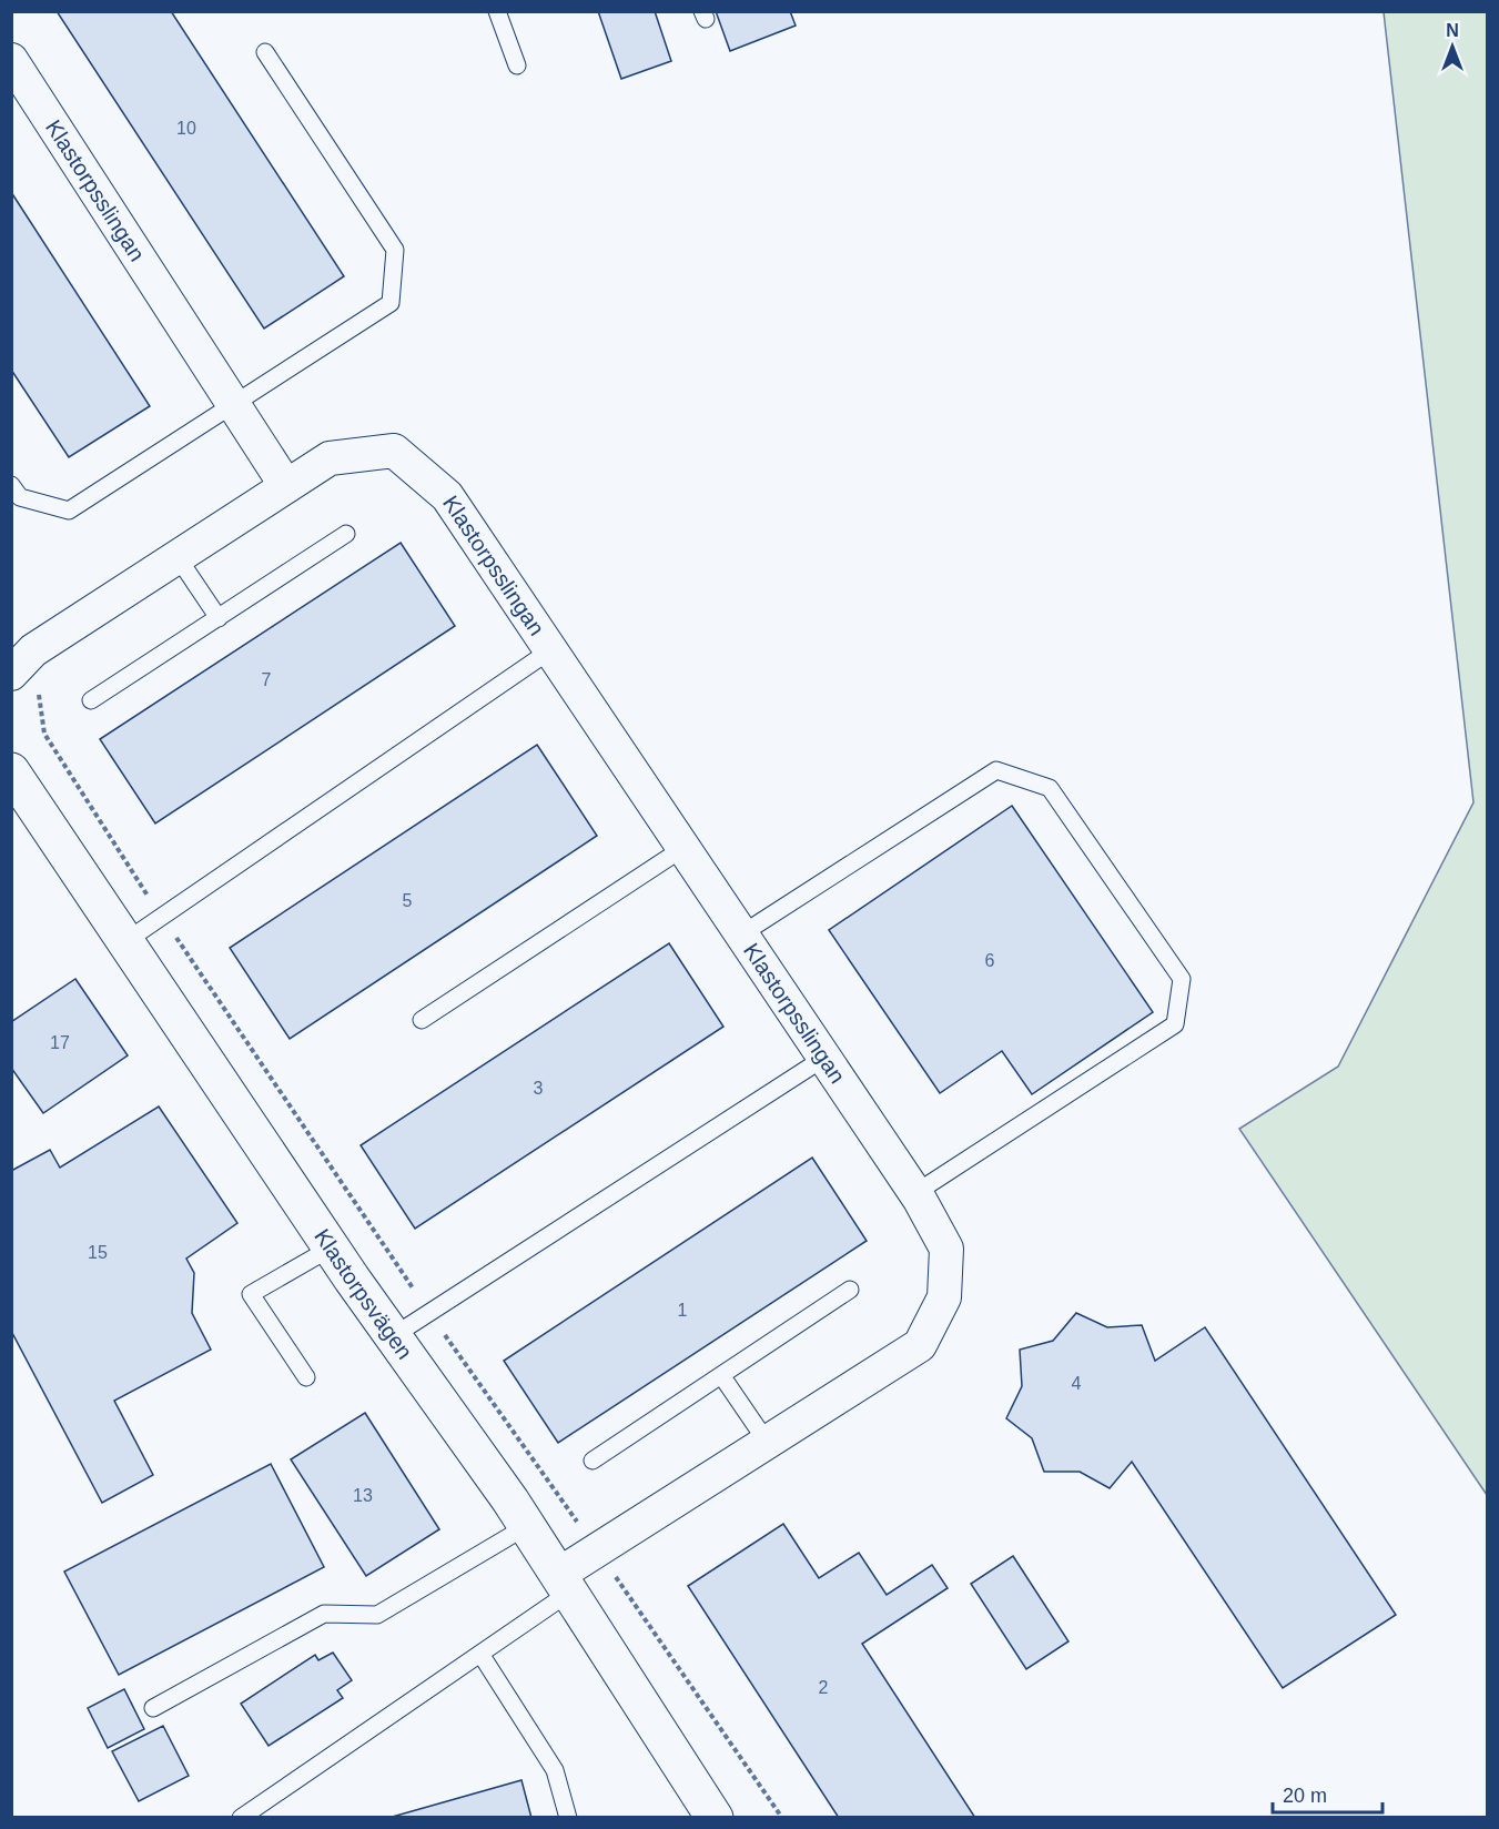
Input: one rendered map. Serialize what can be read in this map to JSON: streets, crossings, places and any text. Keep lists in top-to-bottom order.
{
  "streets": {
    "street": ["Klastorpsslingan", "Klastorpsvägen"]
  },
  "crossings": [
    ["Klastorpsslingan", "Klastorpsvägen"]
  ],
  "house_numbers": [
    "10",
    "7",
    "5",
    "6",
    "17",
    "3",
    "15",
    "1",
    "4",
    "13",
    "2"
  ],
  "scale_bar": "20 m",
  "north": "top"
}
